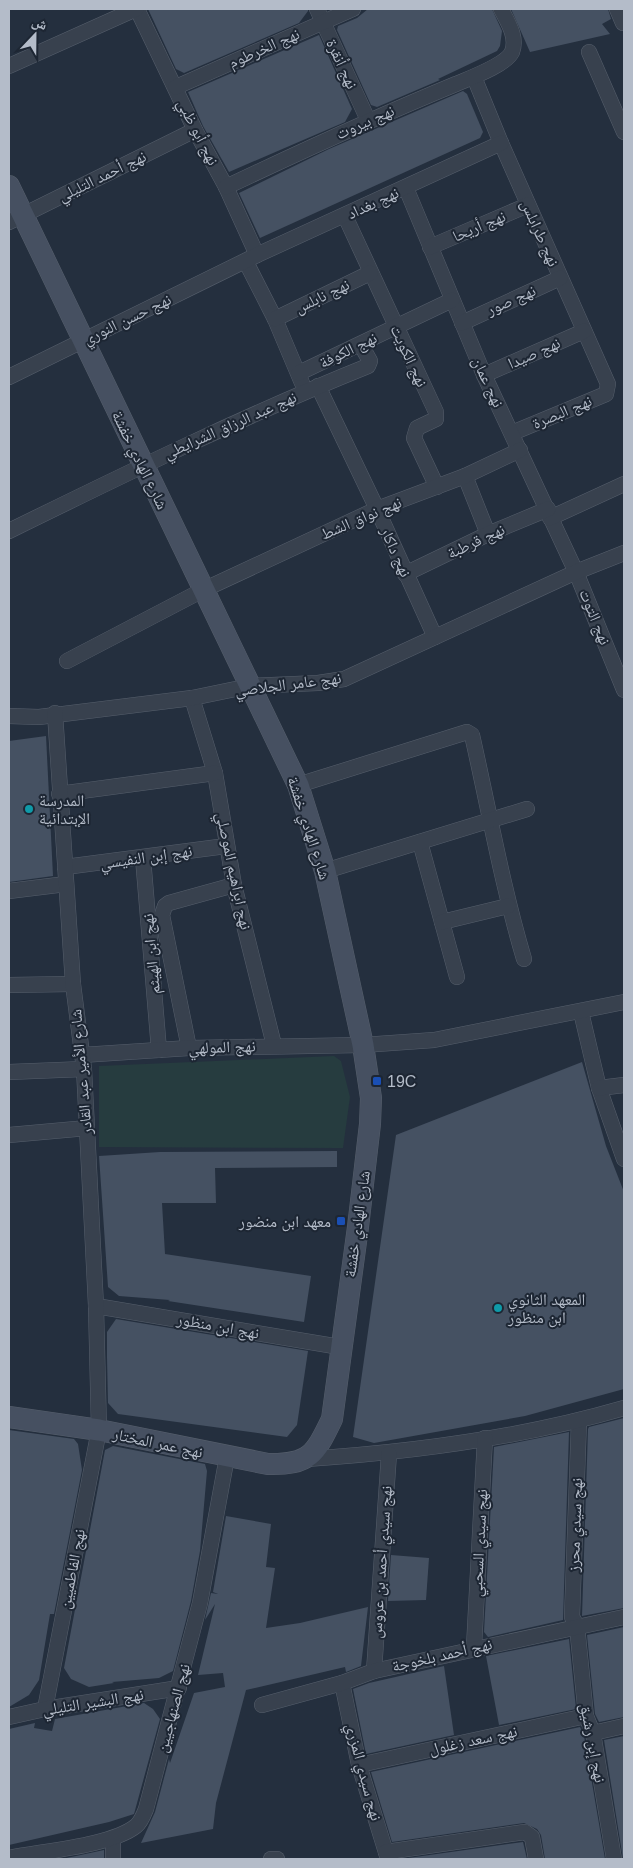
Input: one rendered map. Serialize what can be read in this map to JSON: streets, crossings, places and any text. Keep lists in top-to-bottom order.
{
  "streets": {
    "street": [
      "نهج الخرطوم",
      "نهج أنقرة",
      "نهج بيروت",
      "نهج أبو ظبي",
      "نهج أحمد التليلي",
      "نهج بغداد",
      "نهج أريحا",
      "نهج طرابلس",
      "نهج نابلس",
      "نهج صور",
      "نهج حسن النوري",
      "نهج الكوفة",
      "نهج صيدا",
      "نهج الكويت",
      "نهج عمان",
      "نهج البصرة",
      "نهج عبد الرزاق الشرايطي",
      "شارع الهادي خفشة",
      "نهج نواق الشط",
      "نهج قرطبة",
      "نهج داكار",
      "نهج التوت",
      "نهج عامر الجلاصي",
      "نهج إبن النفيسي",
      "نهج ابراهيم الموصلي",
      "نهج ابن الهيثم",
      "نهج المولهي",
      "شارع الأمير عبد القادر",
      "نهج ابن منظور",
      "نهج عمر المختار",
      "نهج سيدي محرز",
      "نهج سيدي السحبي",
      "نهج سيدي أحمد بن عروس",
      "نهج الفاطميين",
      "نهج أحمد بلخوجة",
      "نهج البشير التليلي",
      "نهج الصنهاجيين",
      "نهج سعد زغلول",
      "نهج إبن رشيق",
      "نهج سيدي المزري"
    ]
  },
  "crossings": [
    ["نهج الخرطوم", "نهج أنقرة"],
    ["نهج الخرطوم", "نهج أبو ظبي"],
    ["نهج أنقرة", "نهج بيروت"],
    ["نهج بيروت", "نهج أبو ظبي"],
    ["نهج بيروت", "نهج طرابلس"],
    ["نهج أبو ظبي", "نهج أحمد التليلي"],
    ["نهج أبو ظبي", "نهج بغداد"],
    ["نهج أبو ظبي", "نهج نابلس"],
    ["نهج أبو ظبي", "نهج حسن النوري"],
    ["نهج أبو ظبي", "نهج الكوفة"],
    ["نهج أبو ظبي", "نهج عبد الرزاق الشرايطي"],
    ["نهج أبو ظبي", "نهج داكار"],
    ["نهج أحمد التليلي", "شارع الهادي خفشة"],
    ["نهج بغداد", "نهج طرابلس"],
    ["نهج بغداد", "نهج حسن النوري"],
    ["نهج بغداد", "نهج الكويت"],
    ["نهج بغداد", "نهج عمان"],
    ["نهج أريحا", "نهج طرابلس"],
    ["نهج أريحا", "نهج عمان"],
    ["نهج طرابلس", "نهج صور"],
    ["نهج طرابلس", "نهج صيدا"],
    ["نهج طرابلس", "نهج البصرة"],
    ["نهج نابلس", "نهج الكويت"],
    ["نهج صور", "نهج عمان"],
    ["نهج حسن النوري", "شارع الهادي خفشة"],
    ["نهج الكوفة", "نهج الكويت"],
    ["نهج الكوفة", "نهج عمان"],
    ["نهج الكوفة", "نهج عبد الرزاق الشرايطي"],
    ["نهج صيدا", "نهج عمان"],
    ["نهج الكويت", "نهج نواق الشط"],
    ["نهج عمان", "نهج البصرة"],
    ["نهج عمان", "نهج نواق الشط"],
    ["نهج عمان", "نهج قرطبة"],
    ["نهج عمان", "نهج التوت"],
    ["نهج عمان", "نهج عامر الجلاصي"],
    ["نهج عبد الرزاق الشرايطي", "شارع الهادي خفشة"],
    ["نهج عبد الرزاق الشرايطي", "نهج داكار"],
    ["شارع الهادي خفشة", "نهج نواق الشط"],
    ["شارع الهادي خفشة", "نهج عامر الجلاصي"],
    ["شارع الهادي خفشة", "نهج المولهي"],
    ["شارع الهادي خفشة", "نهج ابن منظور"],
    ["شارع الهادي خفشة", "نهج عمر المختار"],
    ["نهج نواق الشط", "نهج داكار"],
    ["نهج قرطبة", "نهج داكار"],
    ["نهج داكار", "نهج عامر الجلاصي"],
    ["نهج التوت", "نهج عامر الجلاصي"],
    ["نهج عامر الجلاصي", "نهج ابراهيم الموصلي"],
    ["نهج عامر الجلاصي", "شارع الأمير عبد القادر"],
    ["نهج إبن النفيسي", "نهج ابراهيم الموصلي"],
    ["نهج إبن النفيسي", "نهج ابن الهيثم"],
    ["نهج إبن النفيسي", "شارع الأمير عبد القادر"],
    ["نهج ابراهيم الموصلي", "نهج المولهي"],
    ["نهج ابن الهيثم", "نهج المولهي"],
    ["نهج المولهي", "شارع الأمير عبد القادر"],
    ["شارع الأمير عبد القادر", "نهج ابن منظور"],
    ["شارع الأمير عبد القادر", "نهج عمر المختار"],
    ["شارع الأمير عبد القادر", "نهج الفاطميين"],
    ["نهج عمر المختار", "نهج الفاطميين"],
    ["نهج عمر المختار", "نهج الصنهاجيين"],
    ["نهج سيدي محرز", "نهج أحمد بلخوجة"],
    ["نهج سيدي محرز", "نهج إبن رشيق"],
    ["نهج سيدي السحبي", "نهج أحمد بلخوجة"],
    ["نهج سيدي أحمد بن عروس", "نهج أحمد بلخوجة"],
    ["نهج الفاطميين", "نهج البشير التليلي"],
    ["نهج أحمد بلخوجة", "نهج إبن رشيق"],
    ["نهج أحمد بلخوجة", "نهج سيدي المزري"],
    ["نهج البشير التليلي", "نهج الصنهاجيين"],
    ["نهج سعد زغلول", "نهج إبن رشيق"],
    ["نهج سعد زغلول", "نهج سيدي المزري"]
  ],
  "places": {
    "other": ["المدرسة الإبتدائية", "المعهد الثانوي ابن منظور"],
    "transit": ["19C", "معهد ابن منضور"]
  },
  "north": "top"
}
